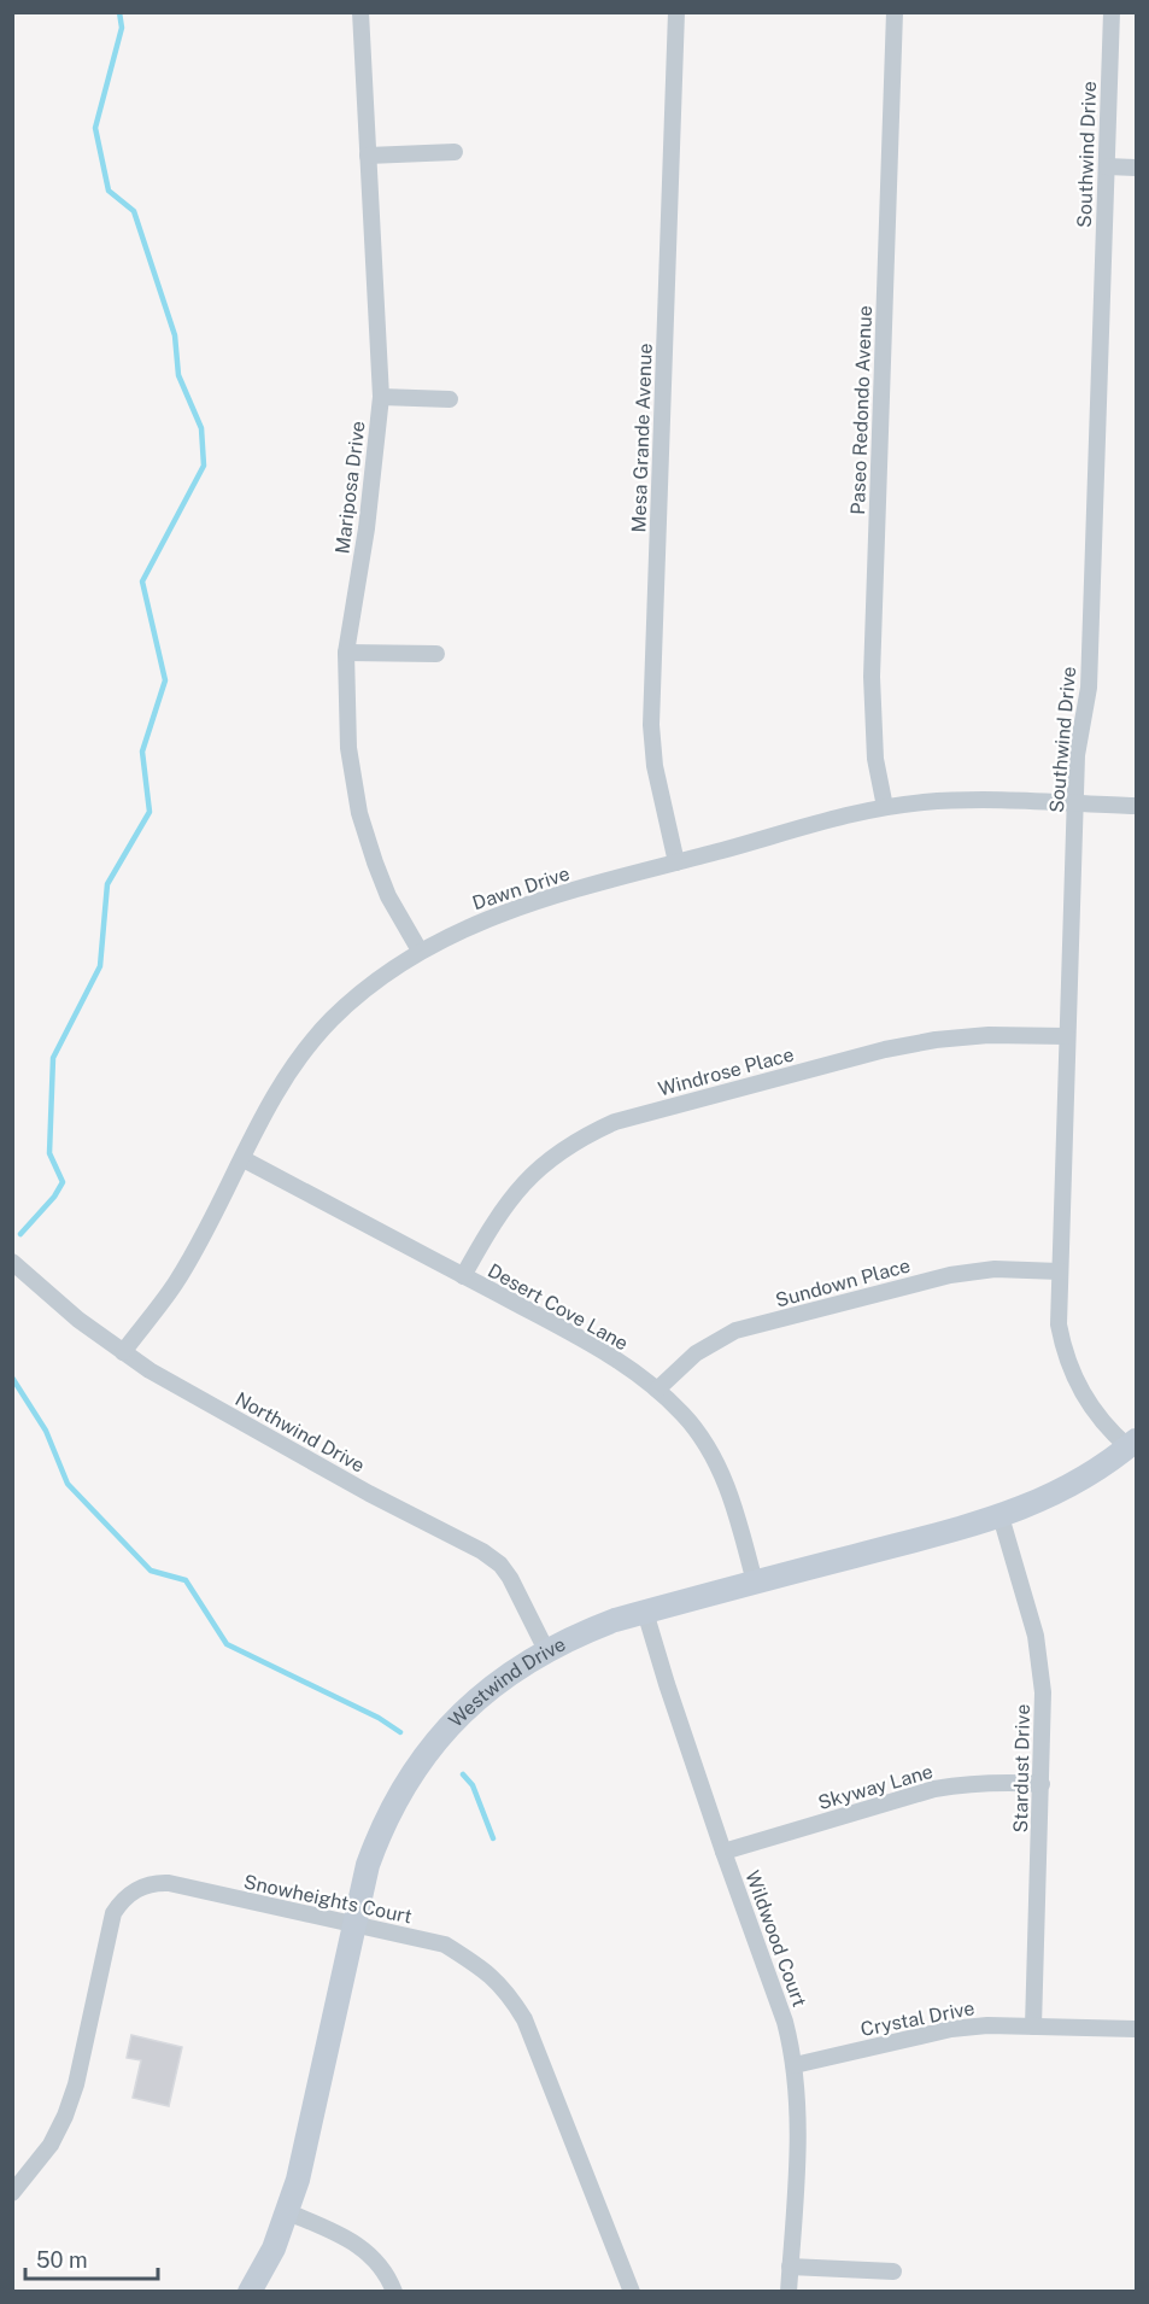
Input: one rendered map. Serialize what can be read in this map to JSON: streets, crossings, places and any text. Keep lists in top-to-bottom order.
{
  "streets": {
    "main road": ["Westwind Drive"],
    "street": [
      "Southwind Drive",
      "Paseo Redondo Avenue",
      "Mesa Grande Avenue",
      "Mariposa Drive",
      "Dawn Drive",
      "Windrose Place",
      "Sundown Place",
      "Desert Cove Lane",
      "Northwind Drive",
      "Stardust Drive",
      "Skyway Lane",
      "Snowheights Court",
      "Wildwood Court",
      "Crystal Drive"
    ]
  },
  "crossings": [
    ["Southwind Drive", "Dawn Drive"],
    ["Southwind Drive", "Windrose Place"],
    ["Southwind Drive", "Sundown Place"],
    ["Southwind Drive", "Westwind Drive"],
    ["Paseo Redondo Avenue", "Dawn Drive"],
    ["Mesa Grande Avenue", "Dawn Drive"],
    ["Mariposa Drive", "Dawn Drive"],
    ["Dawn Drive", "Desert Cove Lane"],
    ["Dawn Drive", "Northwind Drive"],
    ["Windrose Place", "Desert Cove Lane"],
    ["Sundown Place", "Desert Cove Lane"],
    ["Desert Cove Lane", "Westwind Drive"],
    ["Northwind Drive", "Westwind Drive"],
    ["Westwind Drive", "Stardust Drive"],
    ["Westwind Drive", "Snowheights Court"],
    ["Westwind Drive", "Wildwood Court"],
    ["Stardust Drive", "Skyway Lane"],
    ["Stardust Drive", "Crystal Drive"],
    ["Skyway Lane", "Wildwood Court"],
    ["Wildwood Court", "Crystal Drive"]
  ],
  "scale_bar": "50 m"
}
